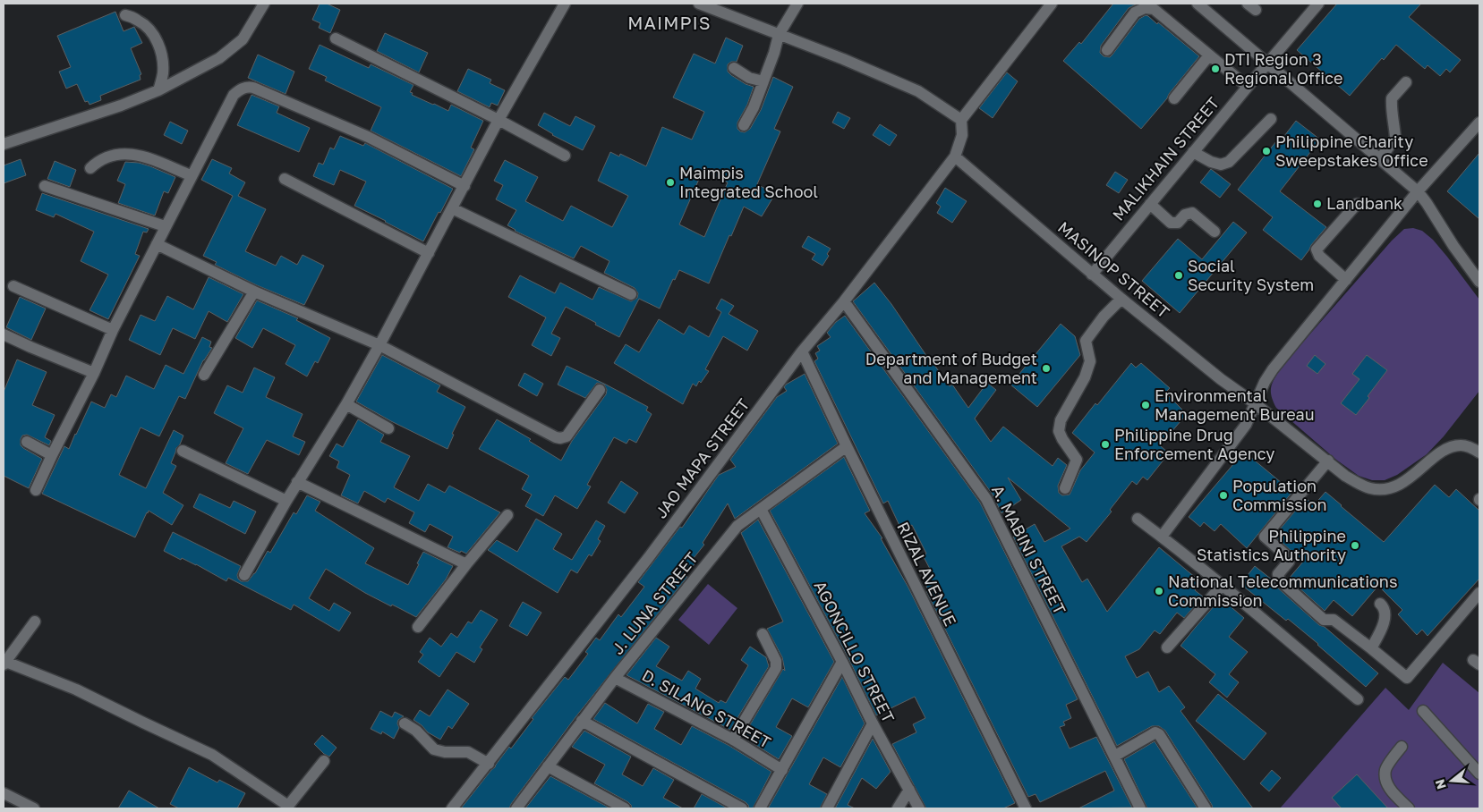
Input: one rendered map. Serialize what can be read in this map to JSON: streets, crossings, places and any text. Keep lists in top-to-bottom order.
{
  "streets": {
    "street": [
      "MALIKHAIN STREET",
      "MASINOP STREET",
      "JAO MAPA STREET",
      "A. MABINI STREET",
      "RIZAL AVENUE",
      "J. LUNA STREET",
      "AGONCILLO STREET",
      "D. SILANG STREET"
    ]
  },
  "crossings": [
    ["MALIKHAIN STREET", "MASINOP STREET"],
    ["MASINOP STREET", "JAO MAPA STREET"],
    ["JAO MAPA STREET", "A. MABINI STREET"],
    ["JAO MAPA STREET", "RIZAL AVENUE"],
    ["RIZAL AVENUE", "J. LUNA STREET"],
    ["J. LUNA STREET", "AGONCILLO STREET"],
    ["J. LUNA STREET", "D. SILANG STREET"]
  ],
  "districts": ["MAIMPIS"],
  "places": [
    "DTI Region 3 Regional Office",
    "Philippine Charity Sweepstakes Office",
    "Maimpis Integrated School",
    "Landbank",
    "Social Security System",
    "Department of Budget and Management",
    "Environmental Management Bureau",
    "Philippine Drug Enforcement Agency",
    "Population Commission",
    "Philippine Statistics Authority",
    "National Telecommunications Commission"
  ],
  "north": "left"
}
